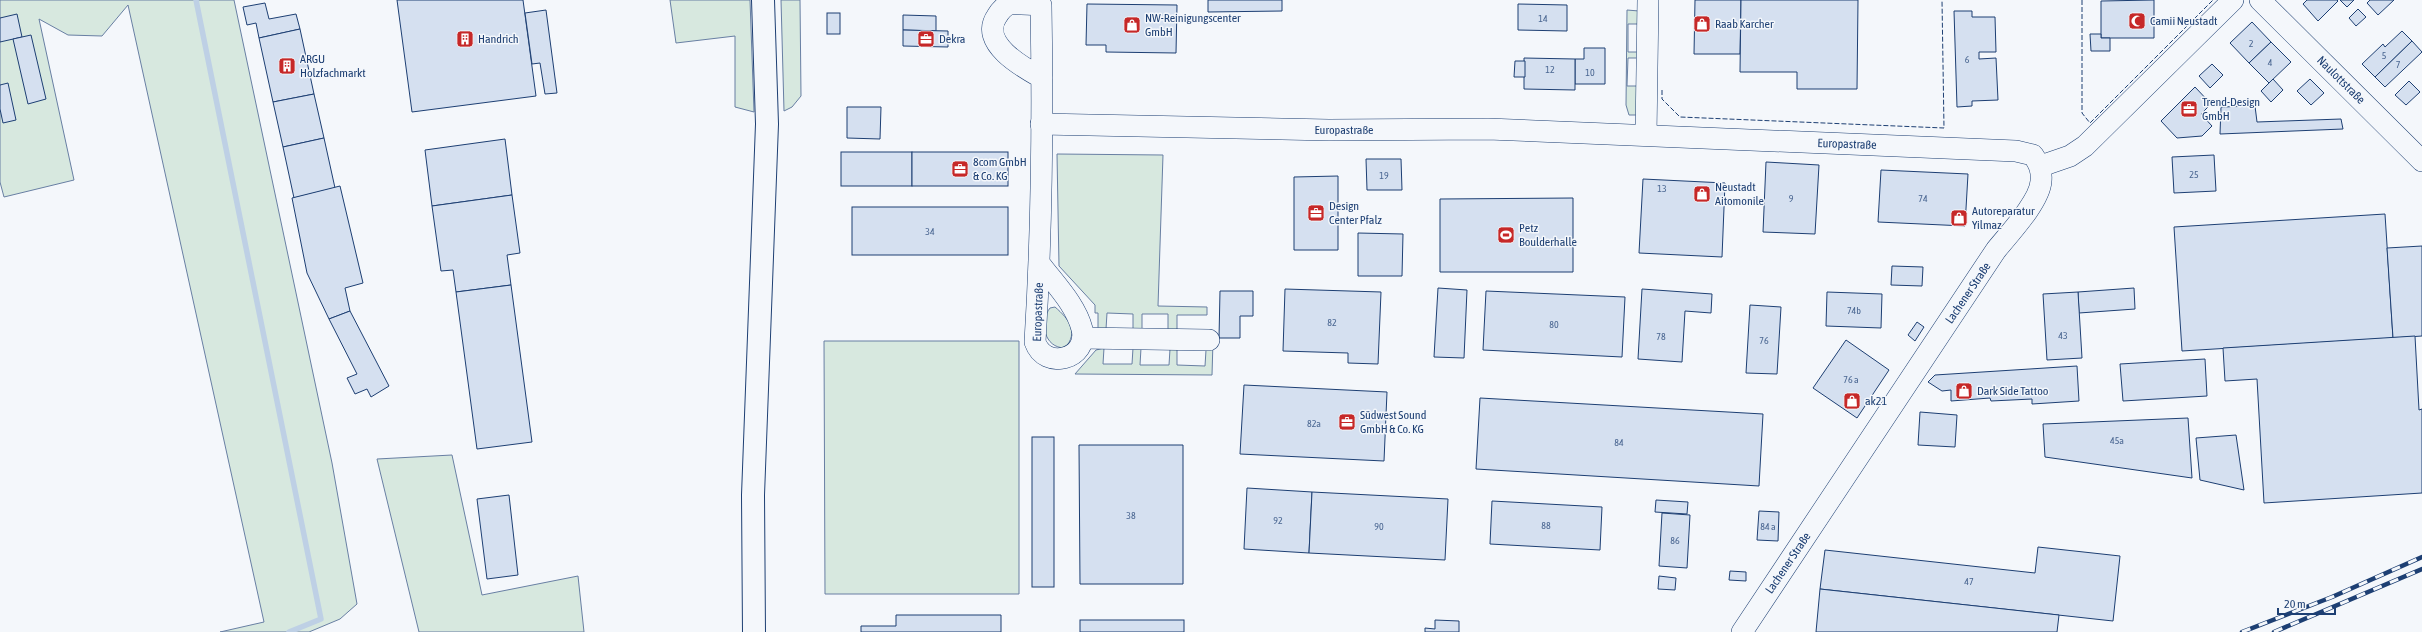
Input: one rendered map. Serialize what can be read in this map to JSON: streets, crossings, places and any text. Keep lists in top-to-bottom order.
{
  "streets": {
    "street": ["Naulottstraße", "Europastraße", "Lachener Straße"]
  },
  "crossings": [
    ["Europastraße", "Lachener Straße"]
  ],
  "places": {
    "mosque": ["Camii Neustadt"],
    "shop": [
      "Raab Karcher",
      "NW-Reinigungscenter GmbH",
      "Neustadt Aitomonile",
      "Autoreparatur Yilmaz",
      "Dark Side Tattoo",
      "ak21"
    ],
    "building": ["Handrich", "ARGU Holzfachmarkt"],
    "office": [
      "Dekra",
      "Trend-Design GmbH",
      "8com GmbH & Co. KG",
      "Design Center Pfalz",
      "Südwest Sound GmbH & Co. KG"
    ],
    "sports": ["Petz Boulderhalle"]
  },
  "house_numbers": [
    "14",
    "2",
    "5",
    "6",
    "4",
    "7",
    "12",
    "10",
    "25",
    "19",
    "13",
    "9",
    "74",
    "34",
    "74b",
    "82",
    "80",
    "43",
    "78",
    "76",
    "76 a",
    "82a",
    "45a",
    "84",
    "38",
    "92",
    "88",
    "90",
    "84 a",
    "86",
    "47"
  ],
  "scale_bar": "20 m"
}
